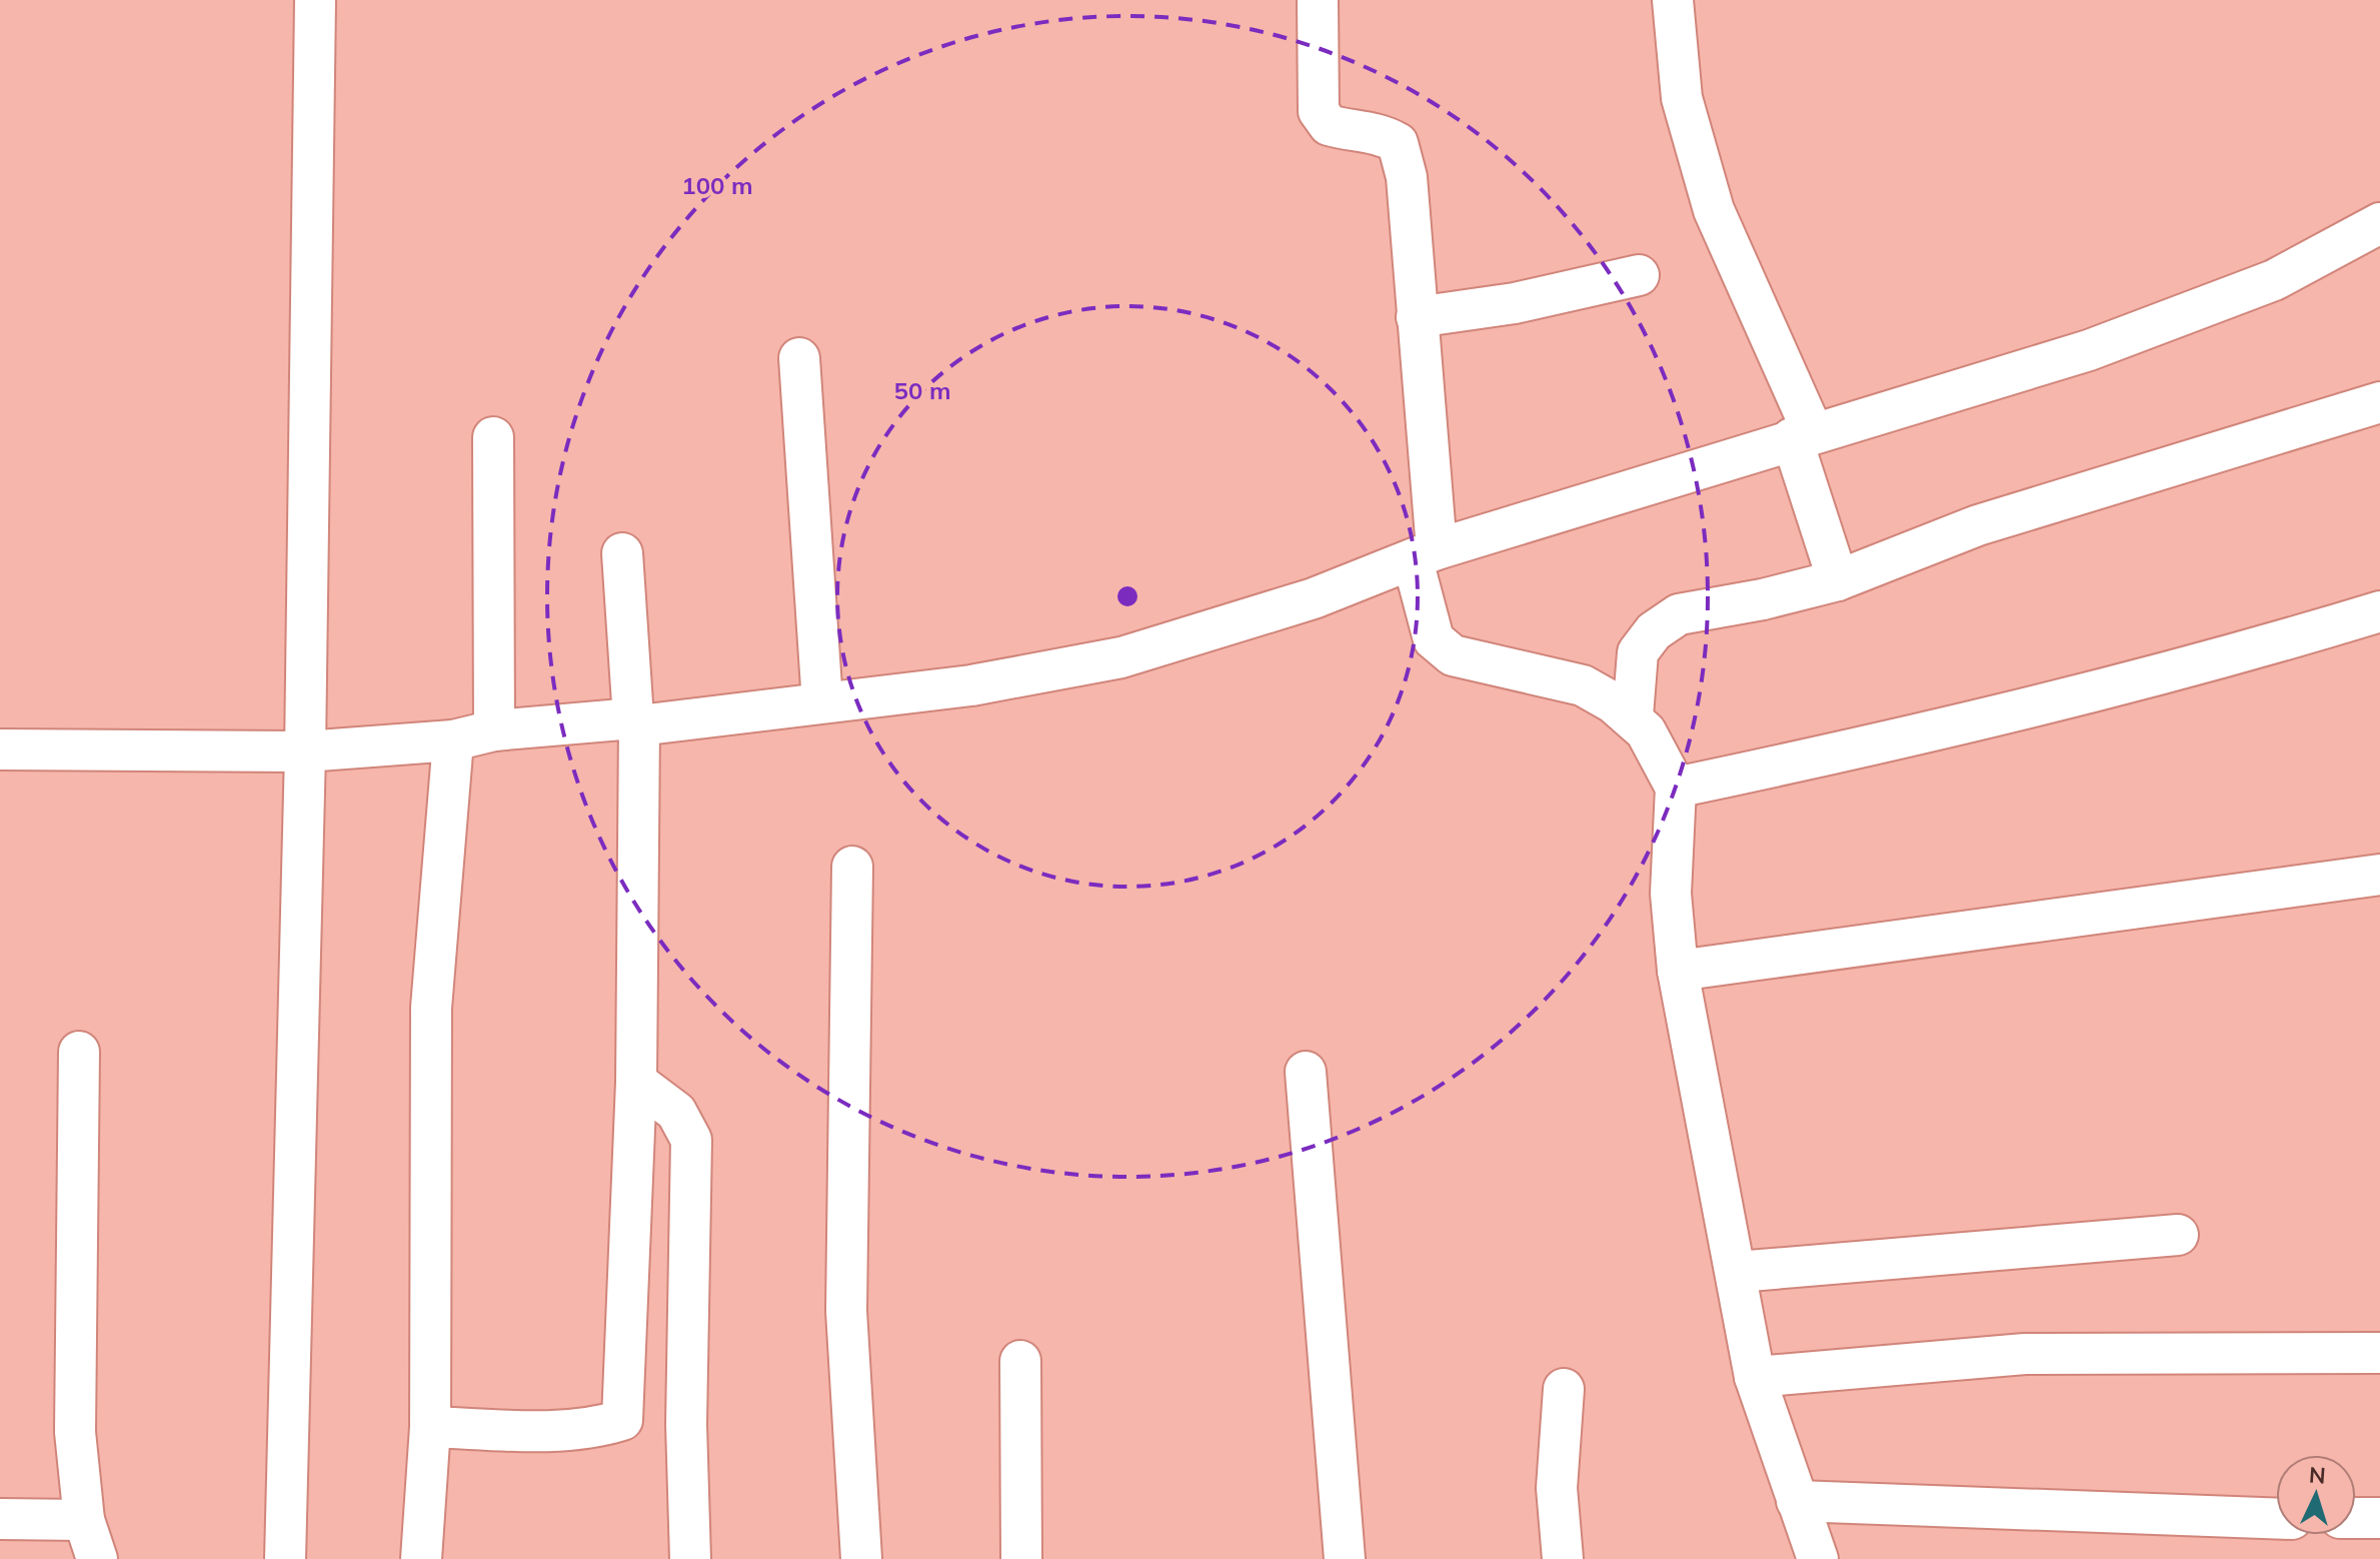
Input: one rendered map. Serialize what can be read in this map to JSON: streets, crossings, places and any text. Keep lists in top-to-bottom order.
{
  "north": "top",
  "rings": ["100 m", "50 m"]
}
